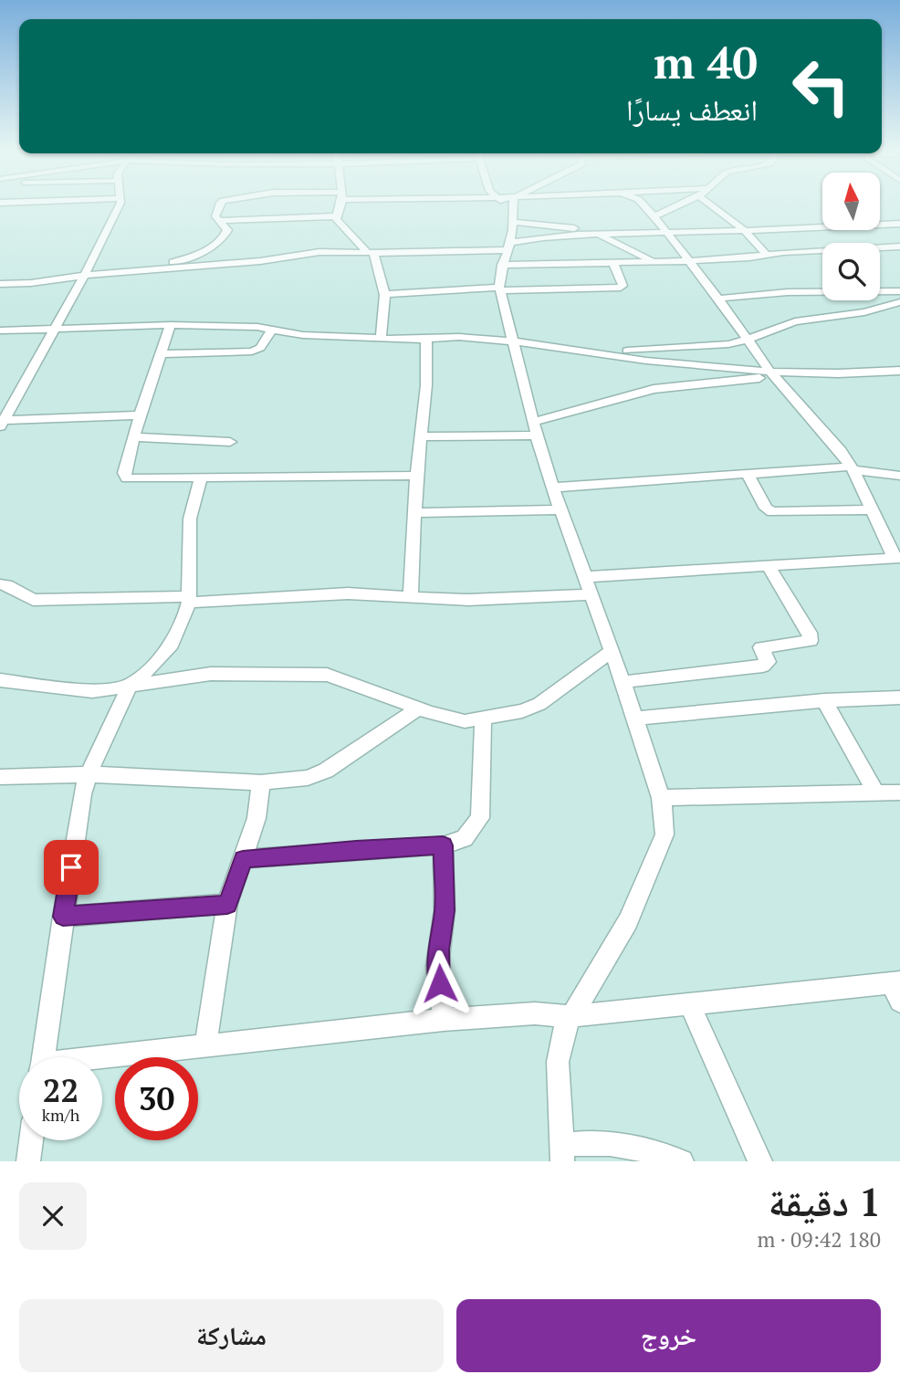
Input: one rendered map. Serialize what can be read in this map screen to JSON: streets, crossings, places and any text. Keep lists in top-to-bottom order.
{
  "north": "top",
  "page": {
    "turn": ["40 m", "انعطف يسارًا"],
    "speed": "22 km/h",
    "limit": "30",
    "heading": ["1 دقيقة", "180 m · 09:42"],
    "buttons": ["خروج", "مشاركة"]
  }
}
